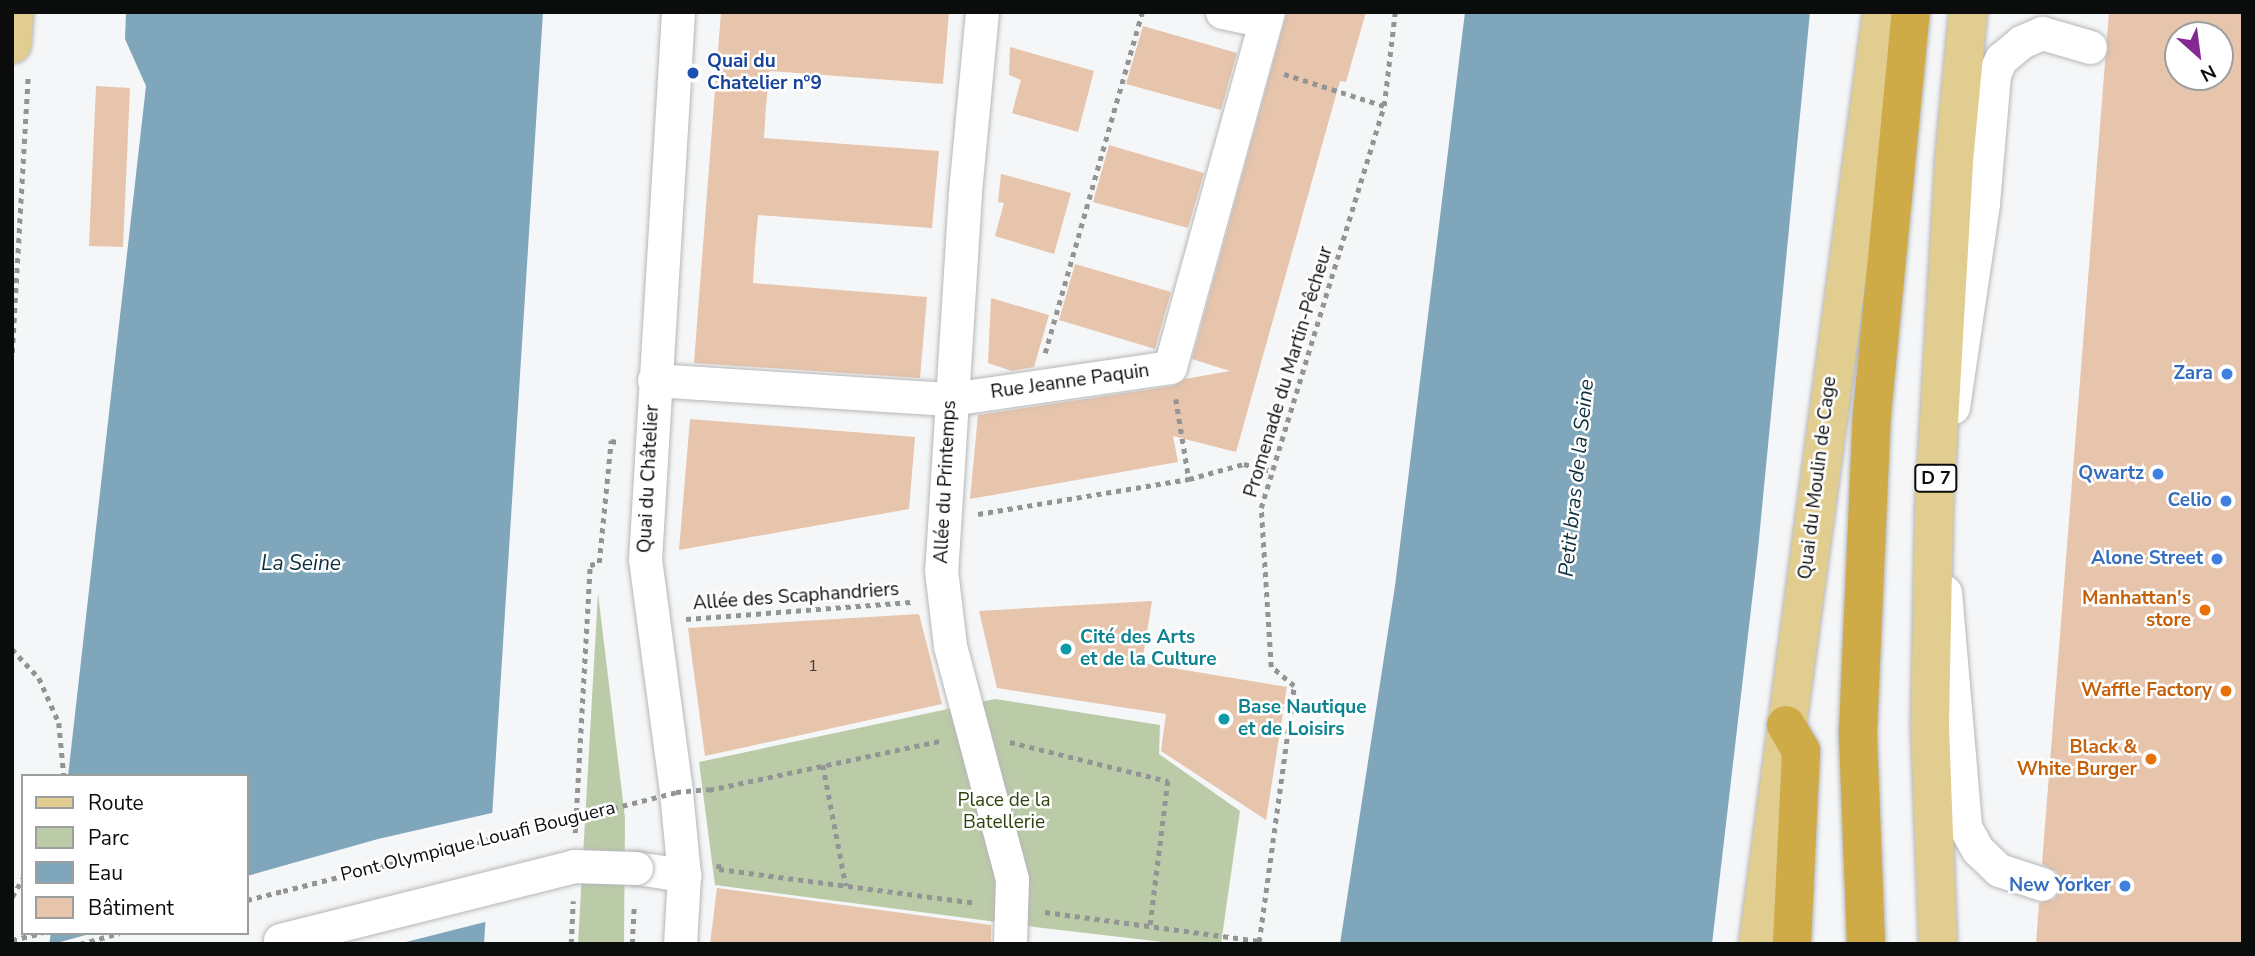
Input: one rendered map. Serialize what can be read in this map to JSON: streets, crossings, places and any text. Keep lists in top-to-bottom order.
{
  "streets": {
    "main road": ["Quai du Moulin de Cage", "D 7"],
    "street": ["Rue Jeanne Paquin", "Quai du Châtelier", "Allée du Printemps"],
    "path": ["Promenade du Martin-Pêcheur", "Allée des Scaphandriers", "Pont Olympique Louafi Bouguera"]
  },
  "crossings": [
    ["Rue Jeanne Paquin", "Quai du Châtelier"],
    ["Rue Jeanne Paquin", "Allée du Printemps"],
    ["Quai du Châtelier", "Allée des Scaphandriers"],
    ["Quai du Châtelier", "Pont Olympique Louafi Bouguera"],
    ["Allée du Printemps", "Allée des Scaphandriers"]
  ],
  "water": ["Petit bras de la Seine", "La Seine"],
  "parks": ["Place de la Batellerie"],
  "places": [
    "Quai du Chatelier n°9",
    "Zara",
    "Qwartz",
    "Celio",
    "Alone Street",
    "Manhattan's store",
    "Cité des Arts et de la Culture",
    "Waffle Factory",
    "Base Nautique et de Loisirs",
    "Black & White Burger",
    "New Yorker"
  ],
  "house_numbers": ["1"],
  "legend": [
    "Route",
    "Parc",
    "Eau",
    "Bâtiment"
  ],
  "north": "bottom right"
}
